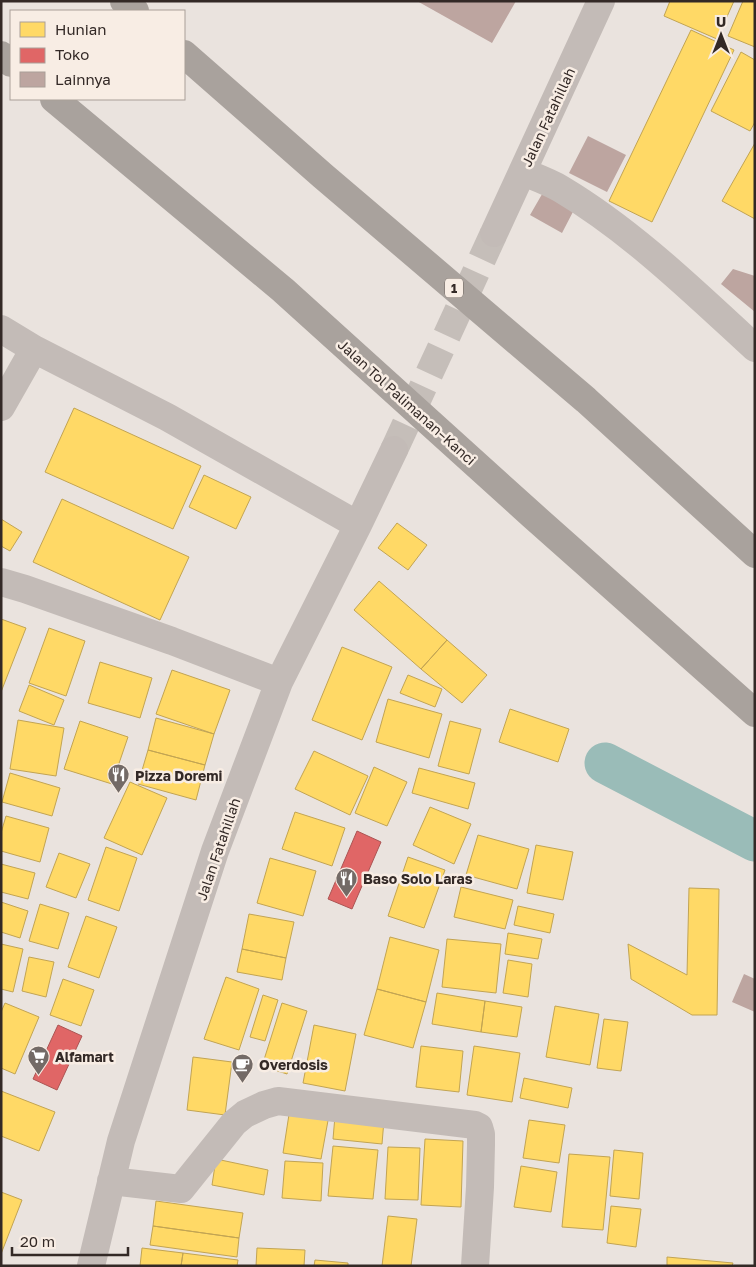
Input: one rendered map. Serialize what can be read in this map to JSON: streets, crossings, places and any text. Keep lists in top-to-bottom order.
{
  "streets": {
    "highway": ["1", "Jalan Tol Palimanan–Kanci"],
    "street": ["Jalan Fatahillah"]
  },
  "places": {
    "restaurant": ["Pizza Doremi", "Baso Solo Laras"],
    "supermarket": ["Alfamart"],
    "cafe": ["Overdosis"]
  },
  "legend": ["Hunian", "Toko", "Lainnya"],
  "scale_bar": "20 m",
  "north": "top"
}
